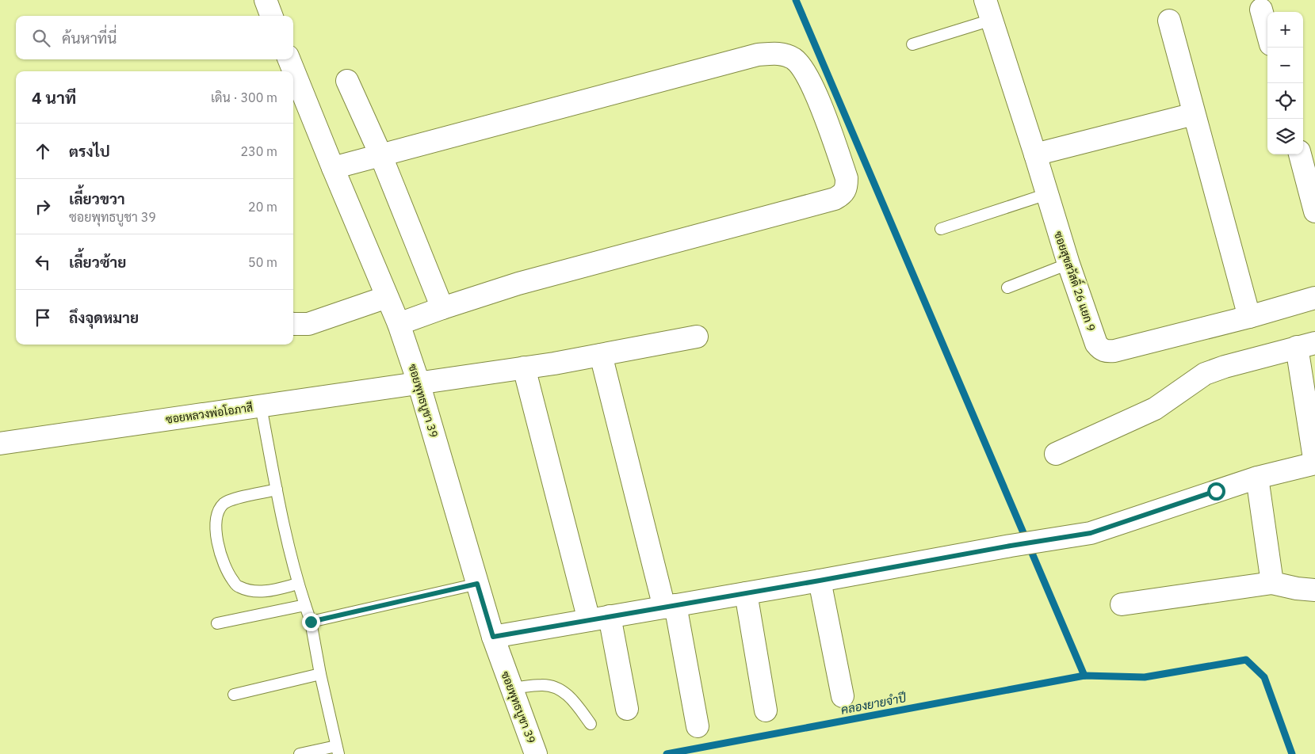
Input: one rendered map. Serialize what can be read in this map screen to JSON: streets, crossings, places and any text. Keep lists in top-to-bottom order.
{
  "streets": {
    "street": ["ซอยสุขสวัสดิ์ 26 แยก 9", "ซอยพุทธบูชา 39", "ซอยหลวงพ่อโอภาสี"]
  },
  "crossings": [
    ["ซอยพุทธบูชา 39", "ซอยหลวงพ่อโอภาสี"]
  ],
  "water": ["คลองยายจำปี"],
  "page": {
    "map_buttons": ["+", "−"],
    "search": "ค้นหาที่นี่",
    "heading": ["4 นาที", "เดิน · 300 m"],
    "list": [
      ["ตรงไป", "230 m"],
      ["เลี้ยวขวา", "ซอยพุทธบูชา 39", "20 m"],
      ["เลี้ยวซ้าย", "50 m"],
      "ถึงจุดหมาย"
    ]
  }
}
